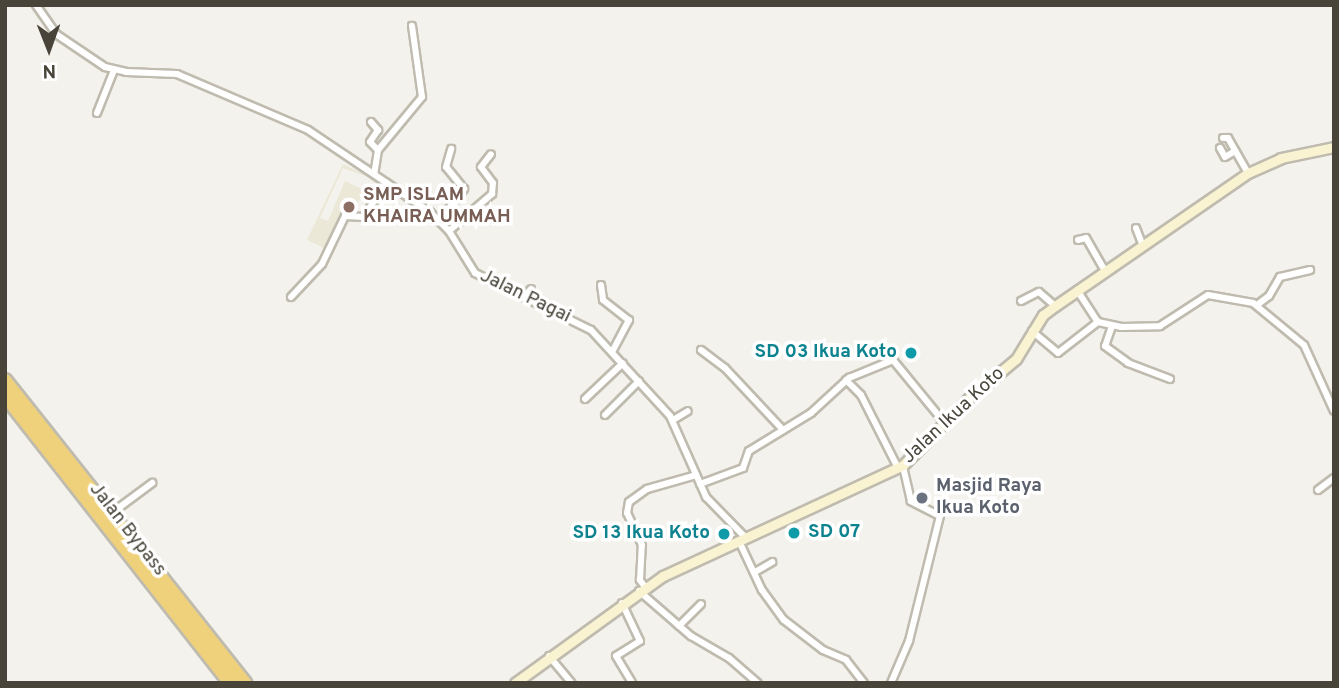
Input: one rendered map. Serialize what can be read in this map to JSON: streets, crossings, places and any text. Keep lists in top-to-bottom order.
{
  "streets": {
    "highway": ["Jalan Bypass"],
    "street": ["Jalan Pagai", "Jalan Ikua Koto"]
  },
  "crossings": [
    ["Jalan Pagai", "Jalan Ikua Koto"]
  ],
  "places": [
    "SMP ISLAM KHAIRA UMMAH",
    "SD 03 Ikua Koto",
    "Masjid Raya Ikua Koto",
    "SD 07",
    "SD 13 Ikua Koto"
  ],
  "north": "bottom"
}
